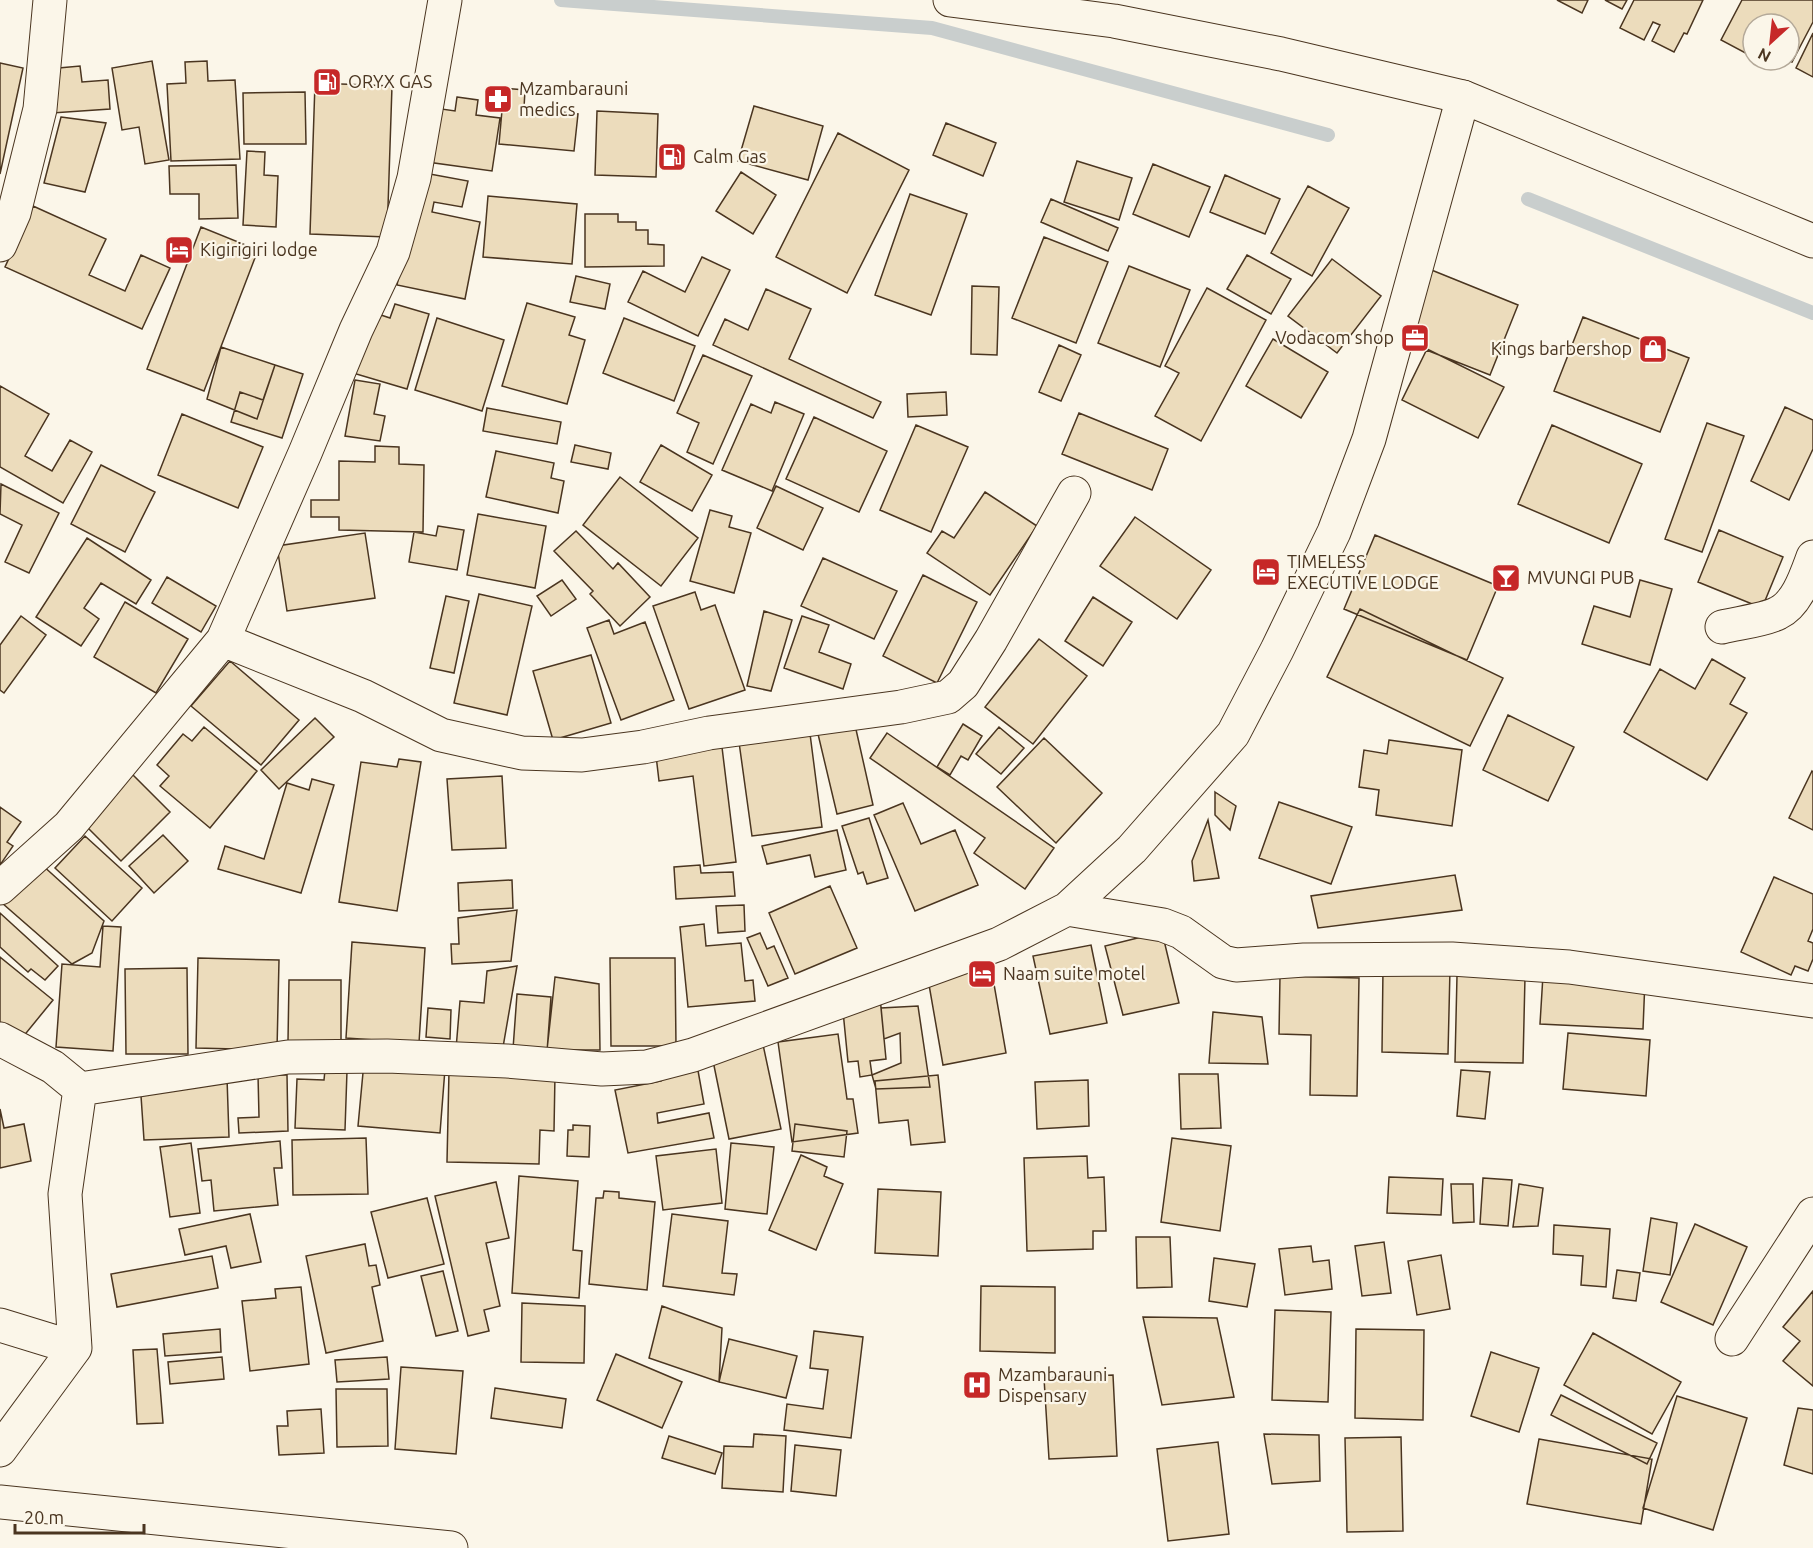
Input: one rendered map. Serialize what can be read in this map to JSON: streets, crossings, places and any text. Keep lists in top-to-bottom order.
{
  "places": {
    "fuel station": ["ORYX GAS", "Calm Gas"],
    "pharmacy": ["Mzambarauni medics"],
    "hotel": ["Kigirigiri lodge", "TIMELESS EXECUTIVE LODGE", "Naam suite motel"],
    "office": ["Vodacom shop"],
    "shop": ["Kings barbershop"],
    "bar": ["MVUNGI PUB"],
    "hospital": ["Mzambarauni Dispensary"]
  },
  "scale_bar": "20 m",
  "north": "bottom left"
}
